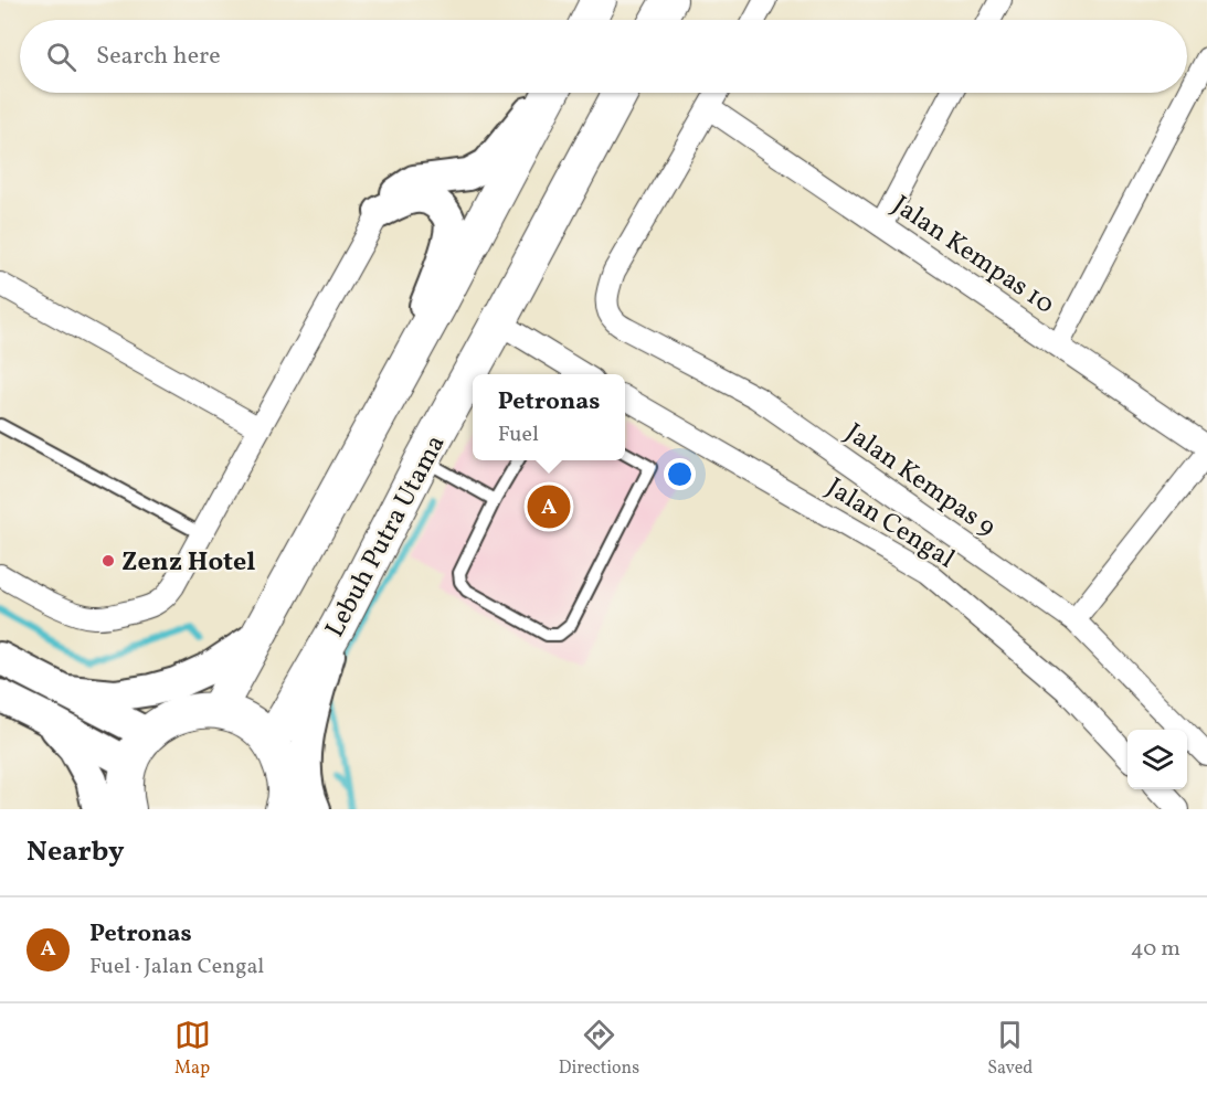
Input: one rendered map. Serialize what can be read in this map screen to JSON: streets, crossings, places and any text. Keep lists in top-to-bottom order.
{
  "streets": {
    "main road": ["Lebuh Putra Utama"],
    "street": ["Jalan Kempas 10", "Jalan Kempas 9", "Jalan Cengal"]
  },
  "crossings": [
    ["Jalan Kempas 10", "Jalan Kempas 9"]
  ],
  "places": ["Zenz Hotel"],
  "page": {
    "search": "Search here",
    "popup": ["Petronas", "Fuel"],
    "pins": "A",
    "heading": "Nearby",
    "list": [
      {
        "mark": "A",
        "name": "Petronas",
        "note": "Fuel · Jalan Cengal",
        "value": "40 m"
      }
    ],
    "nav": ["Map", "Directions", "Saved"]
  }
}
